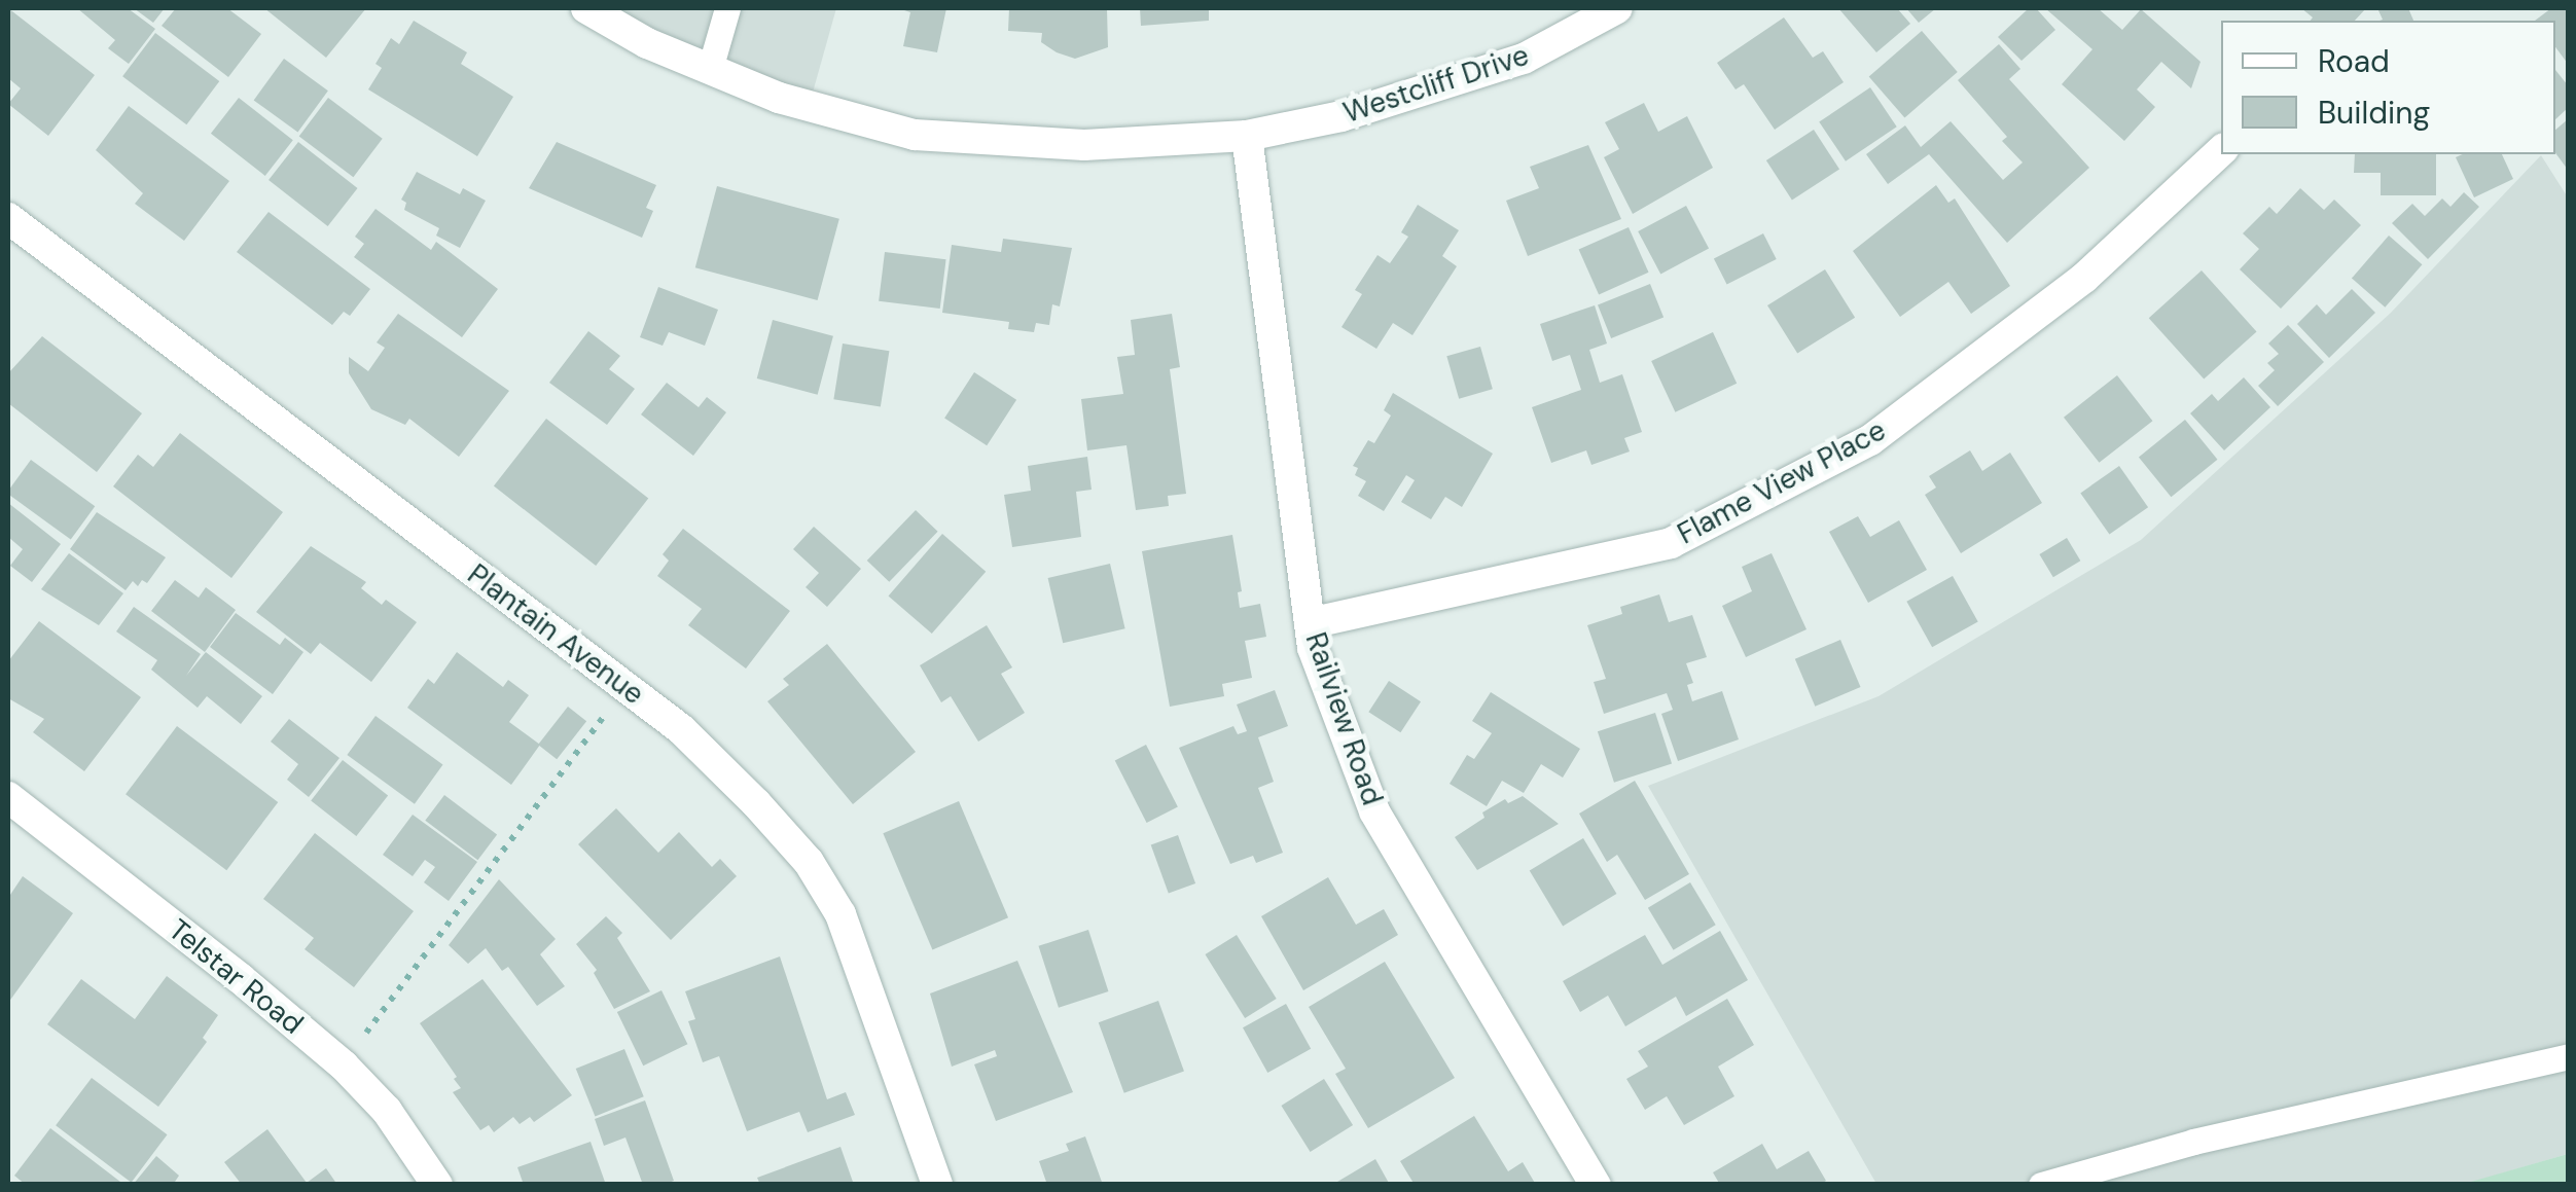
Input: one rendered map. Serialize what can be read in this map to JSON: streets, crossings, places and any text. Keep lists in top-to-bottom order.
{
  "streets": {
    "street": [
      "Westcliff Drive",
      "Flame View Place",
      "Plantain Avenue",
      "Railview Road",
      "Telstar Road"
    ]
  },
  "crossings": [
    ["Westcliff Drive", "Railview Road"],
    ["Flame View Place", "Railview Road"]
  ],
  "legend": ["Road", "Building"]
}
